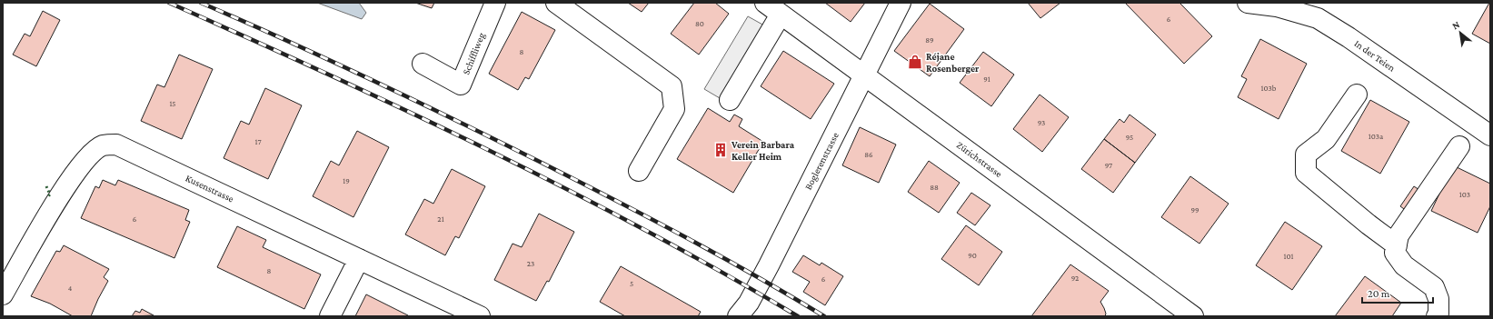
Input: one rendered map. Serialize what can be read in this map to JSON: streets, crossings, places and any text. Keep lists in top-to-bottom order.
{
  "streets": {
    "street": [
      "Schiffliweg",
      "In der Teien",
      "Zürichstrasse",
      "Boglerenstrasse",
      "Kusenstrasse"
    ]
  },
  "crossings": [
    ["Zürichstrasse", "Boglerenstrasse"]
  ],
  "places": {
    "shop": ["Réjane Rosenberger"],
    "building": ["Verein Barbara Keller Heim"]
  },
  "house_numbers": [
    "6",
    "80",
    "89",
    "8",
    "91",
    "103b",
    "15",
    "93",
    "103a",
    "95",
    "17",
    "86",
    "97",
    "19",
    "88",
    "103",
    "99",
    "6",
    "21",
    "90",
    "101",
    "23",
    "8",
    "92",
    "6",
    "5",
    "4"
  ],
  "scale_bar": "20 m",
  "north": "top left"
}
